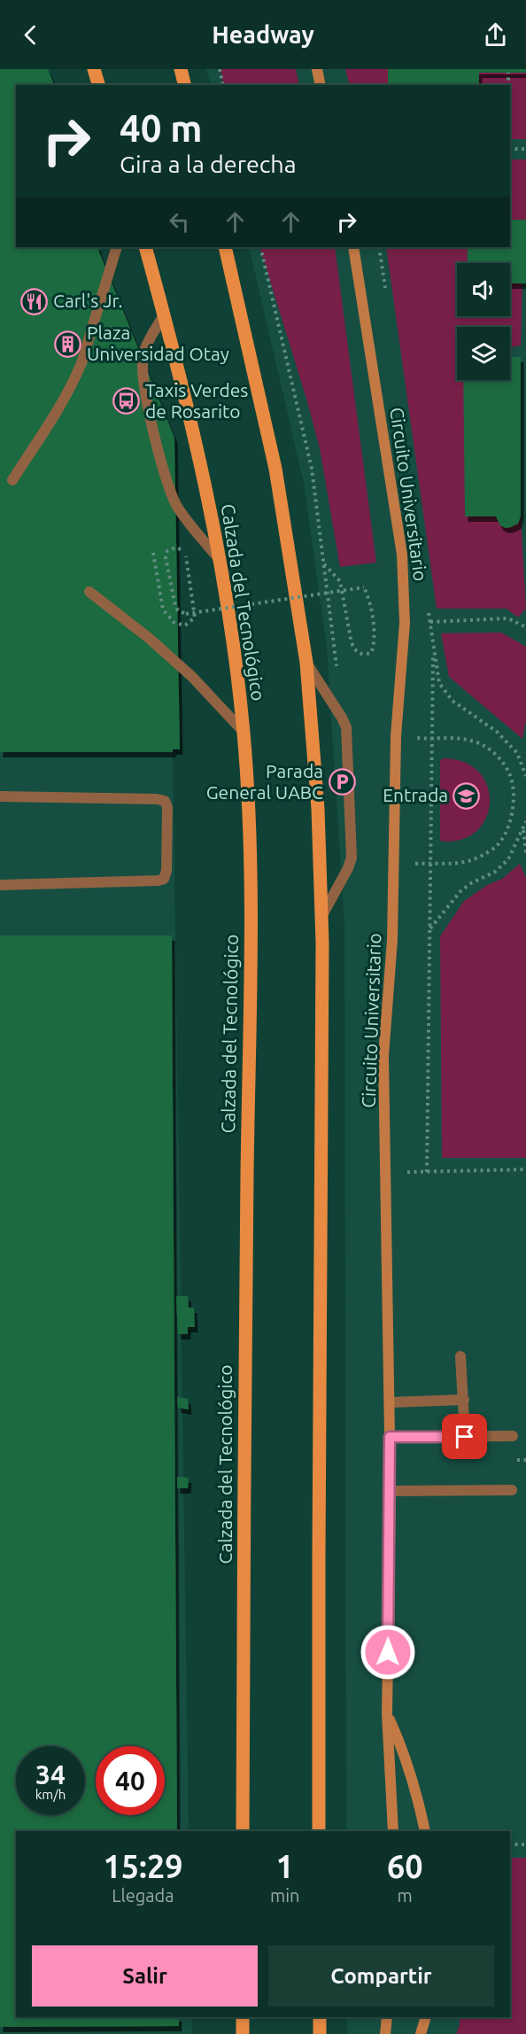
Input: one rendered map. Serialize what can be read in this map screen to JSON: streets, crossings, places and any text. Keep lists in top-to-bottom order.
{
  "streets": {
    "main road": ["Calzada del Tecnológico"],
    "street": ["Circuito Universitario"]
  },
  "places": {
    "restaurant": ["Carl's Jr."],
    "building": ["Plaza Universidad Otay"],
    "bus stop": ["Taxis Verdes de Rosarito"],
    "parking": ["Parada General UABC"],
    "school or university": ["Entrada"]
  },
  "page": {
    "header": "Headway",
    "turn": ["40 m", "Gira a la derecha"],
    "speed": "34 km/h",
    "limit": "40",
    "eta": [
      "15:29",
      "Llegada",
      "1",
      "min",
      "60",
      "m"
    ],
    "buttons": ["Salir", "Compartir"]
  }
}
